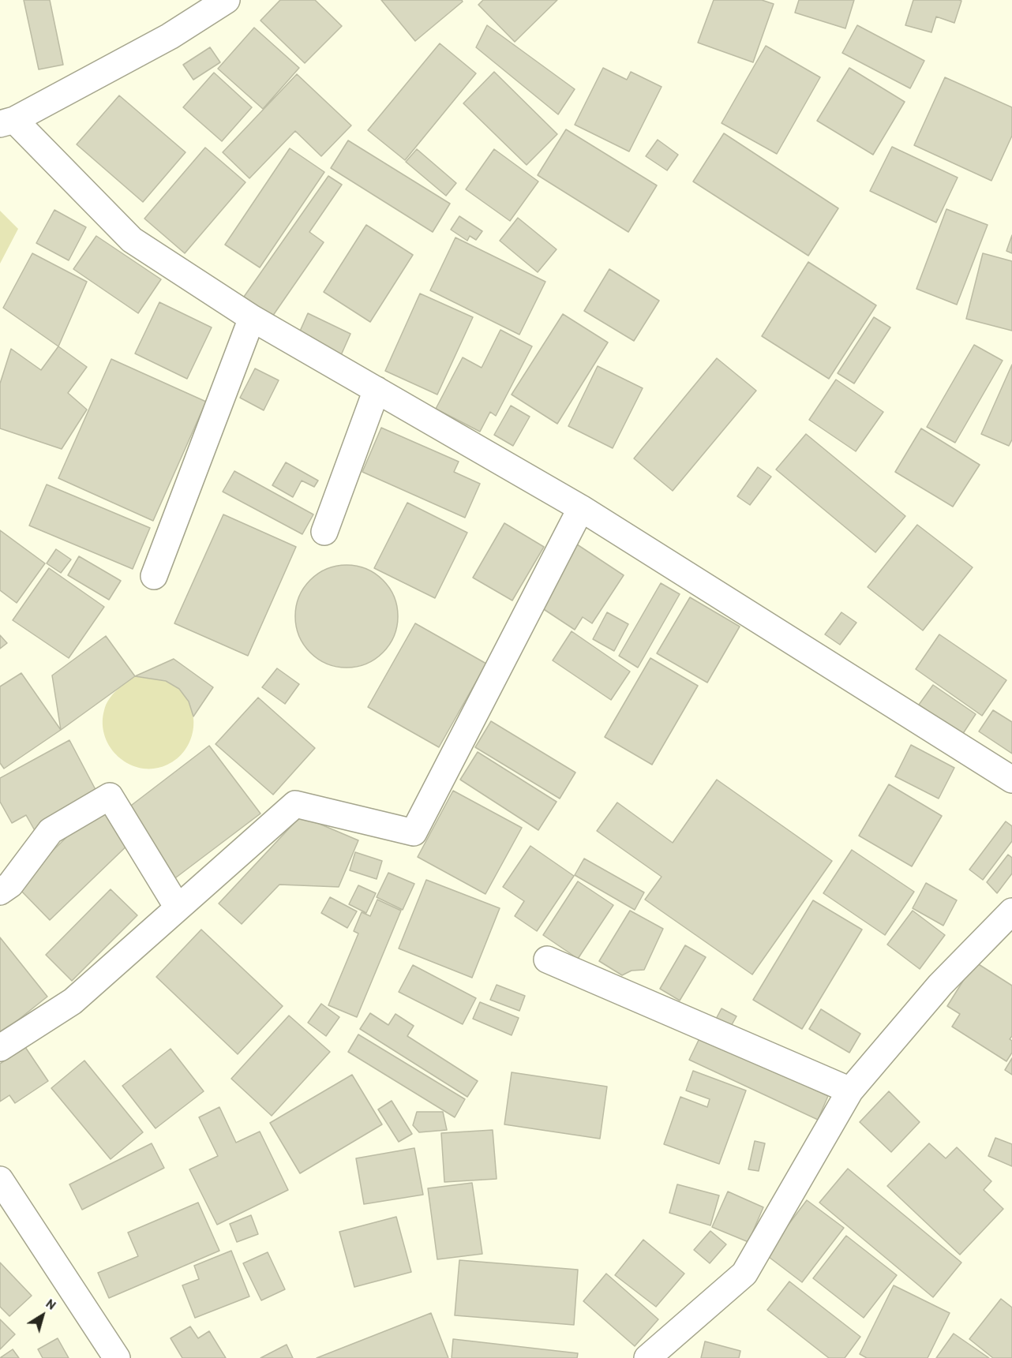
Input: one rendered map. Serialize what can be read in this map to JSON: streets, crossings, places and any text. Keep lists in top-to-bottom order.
{
  "north": "top right"
}
